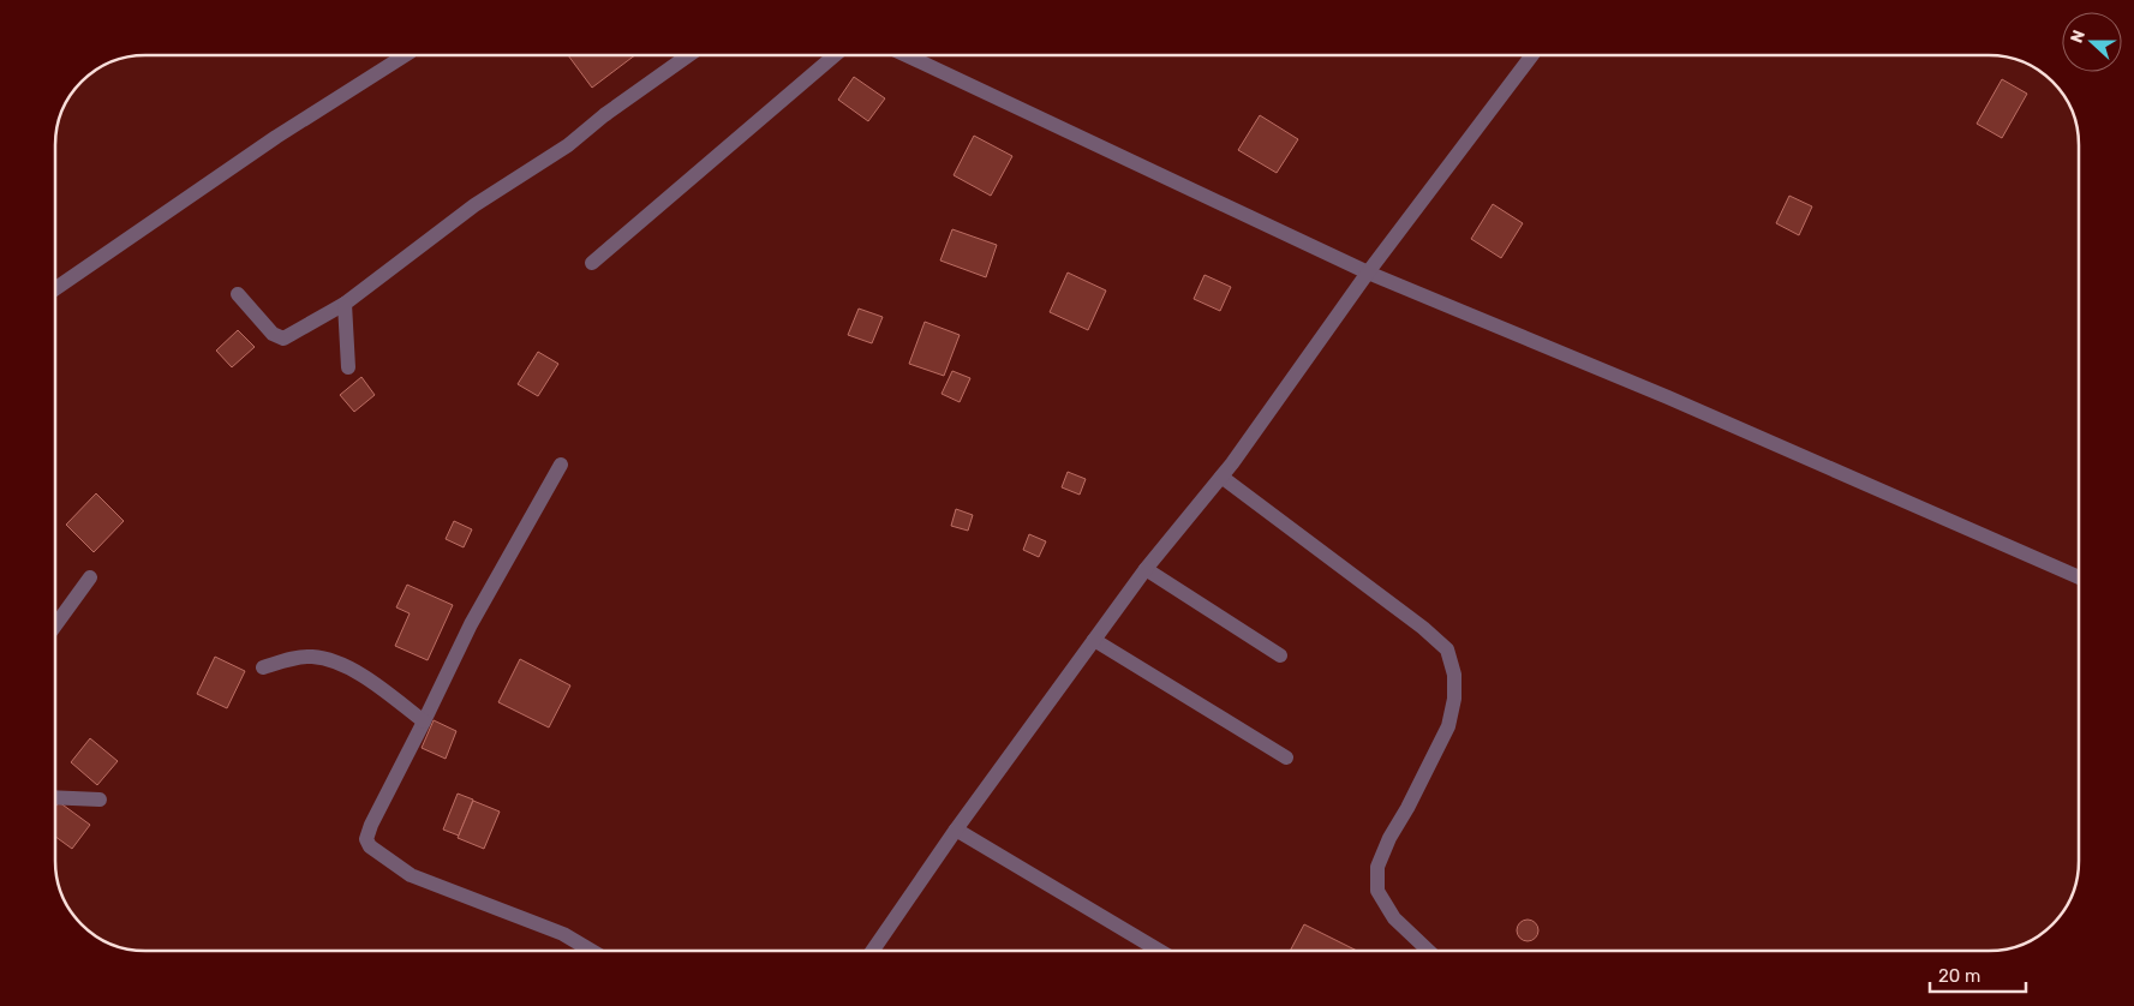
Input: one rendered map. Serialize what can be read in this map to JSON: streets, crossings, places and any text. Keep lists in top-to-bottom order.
{
  "scale_bar": "20 m",
  "north": "left"
}
